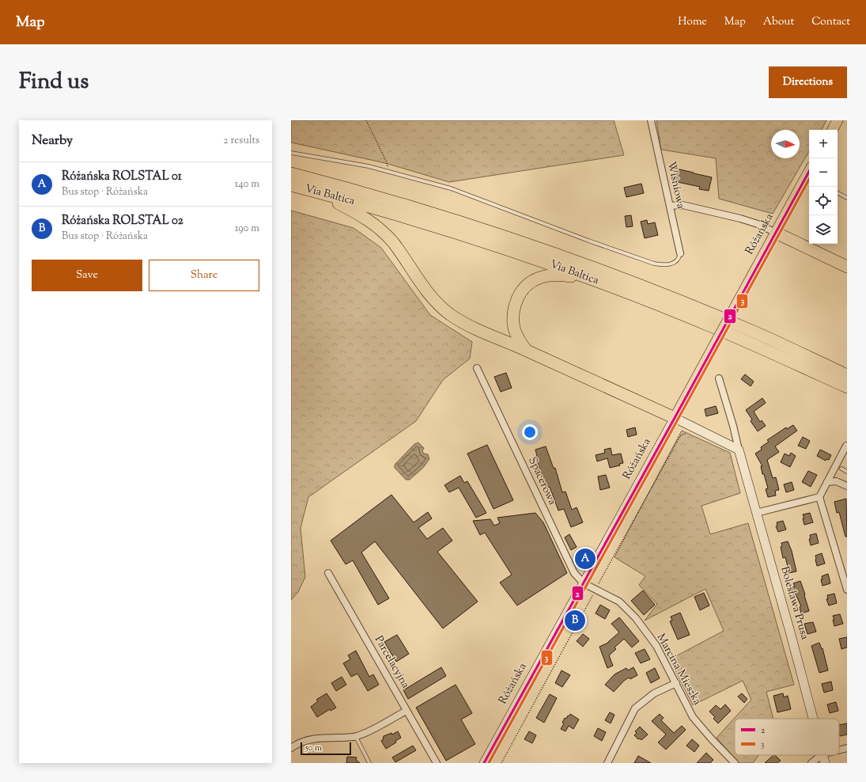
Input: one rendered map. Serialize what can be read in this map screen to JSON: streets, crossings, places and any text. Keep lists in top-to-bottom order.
{
  "streets": {
    "highway": ["Via Baltica"],
    "main road": ["Różańska"],
    "street": [
      "Wiśniowa",
      "Spacerowa",
      "Bolesława Prusa",
      "Parcelacyjna",
      "Marcina Mieszka"
    ]
  },
  "crossings": [
    ["Różańska", "Spacerowa"],
    ["Różańska", "Marcina Mieszka"],
    ["Spacerowa", "Marcina Mieszka"]
  ],
  "lines": ["transit line 2", "transit line 3"],
  "legend": ["2", "3"],
  "scale_bar": "50 m",
  "north": "right",
  "page": {
    "header": "Map",
    "nav": [
      "Home",
      "Map",
      "About",
      "Contact"
    ],
    "title": "Find us",
    "buttons": [
      "Directions",
      ["Save", "Share"]
    ],
    "heading": ["Nearby", "2 results"],
    "map_buttons": ["+", "−"],
    "list": [
      {
        "mark": "A",
        "name": "Różańska ROLSTAL 01",
        "note": "Bus stop · Różańska",
        "value": "140 m"
      },
      {
        "mark": "B",
        "name": "Różańska ROLSTAL 02",
        "note": "Bus stop · Różańska",
        "value": "190 m"
      }
    ],
    "pins": ["A", "B"],
    "scale": "50 m"
  }
}
